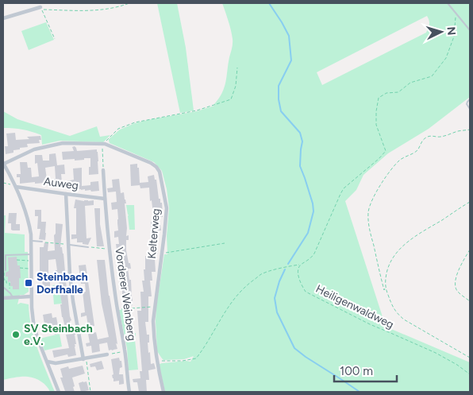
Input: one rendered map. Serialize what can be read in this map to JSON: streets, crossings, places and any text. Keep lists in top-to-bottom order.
{
  "streets": {
    "street": ["Auweg", "Kelterweg", "Vorderer Weinberg"],
    "path": ["Heiligenwaldweg"]
  },
  "crossings": [
    ["Auweg", "Vorderer Weinberg"]
  ],
  "places": {
    "transit": ["Steinbach Dorfhalle"],
    "other": ["SV Steinbach e.V."]
  },
  "scale_bar": "100 m",
  "north": "right"
}
